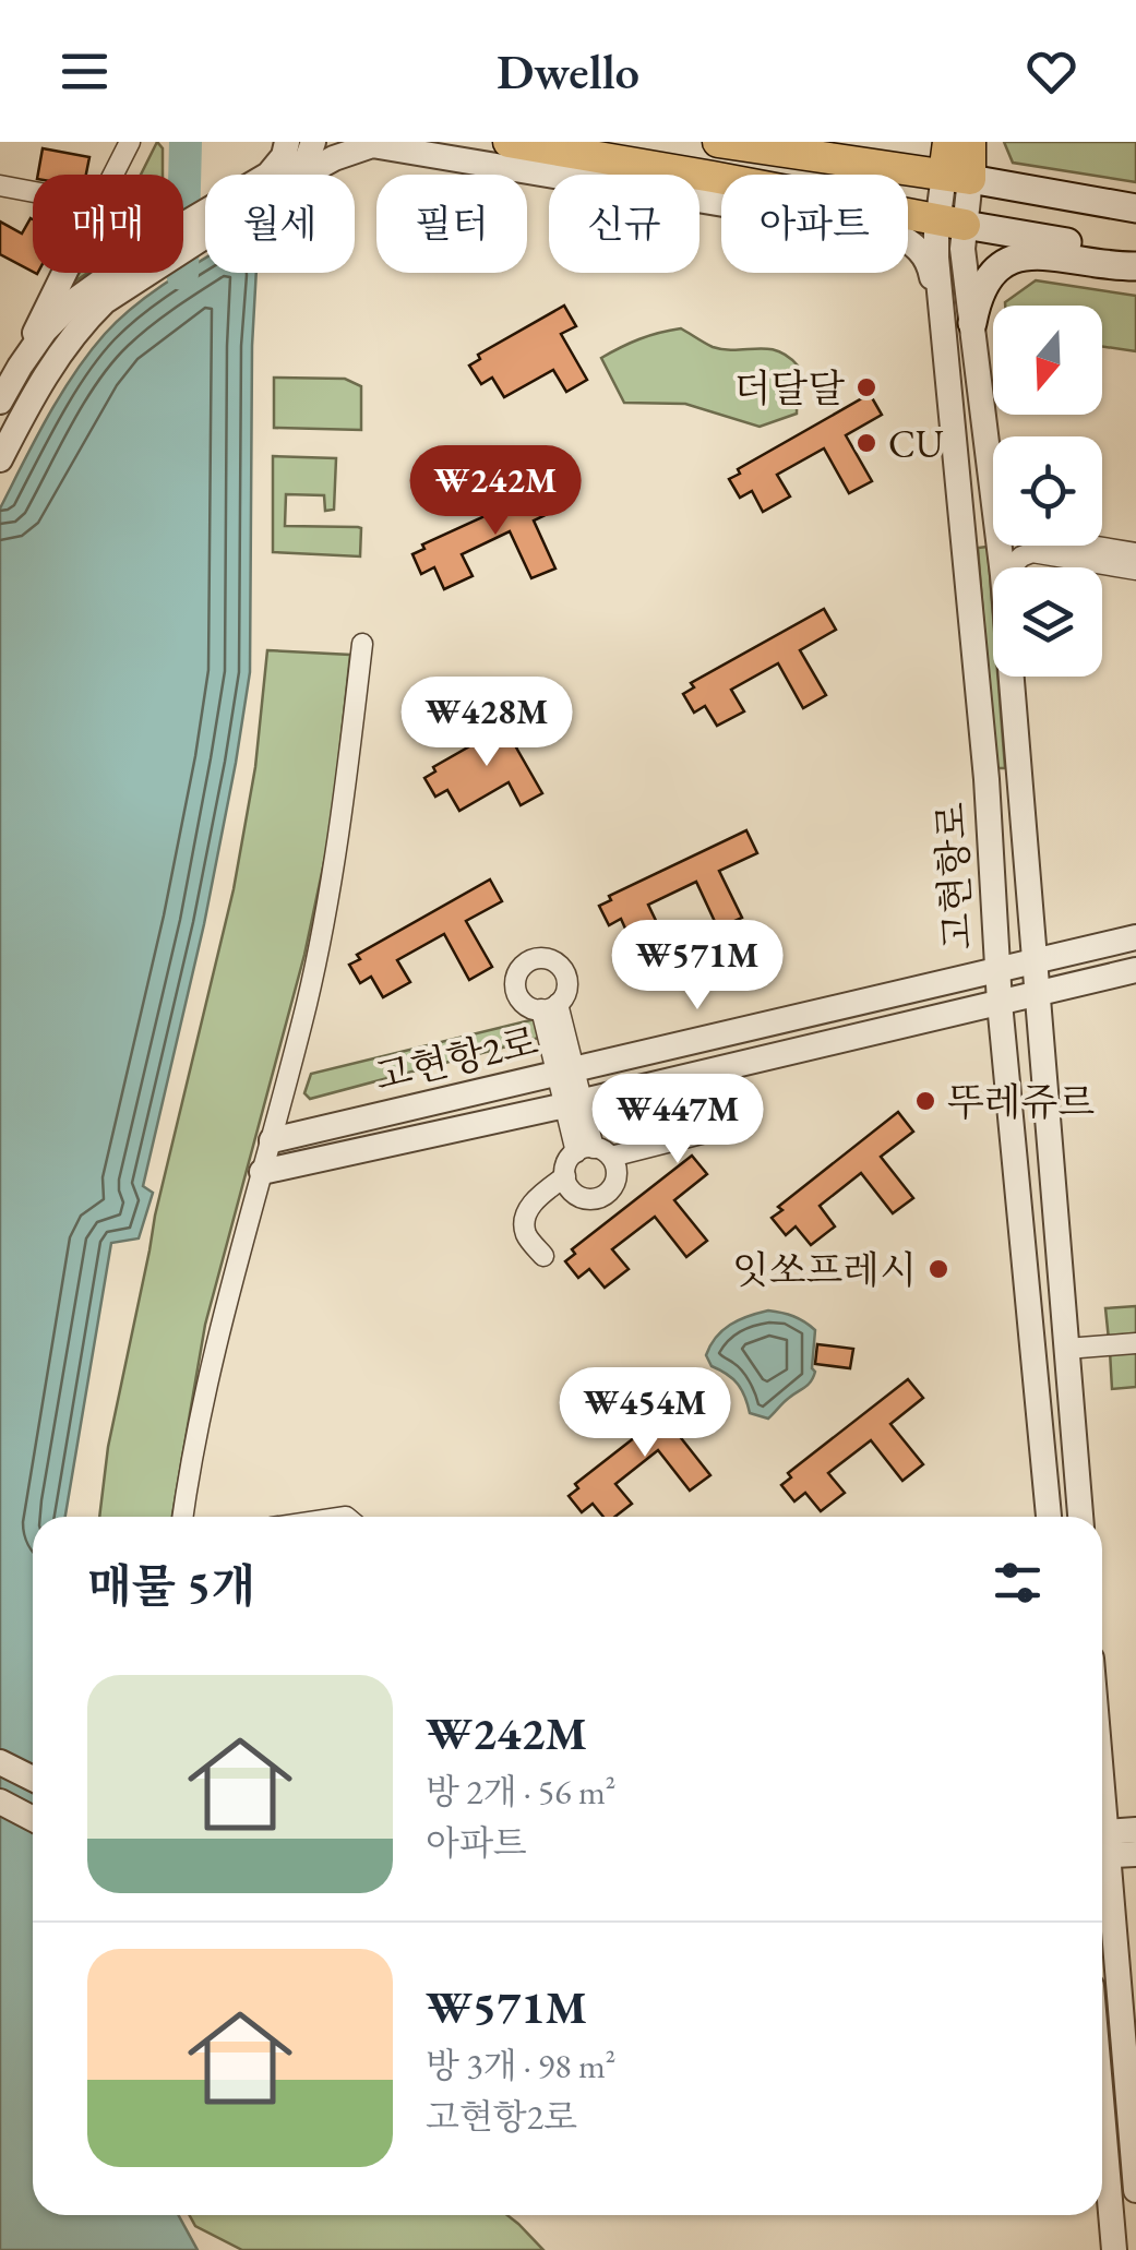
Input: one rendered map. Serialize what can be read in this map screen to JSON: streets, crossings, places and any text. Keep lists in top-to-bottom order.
{
  "streets": {
    "street": ["고현항로", "고현항2로"]
  },
  "crossings": [
    ["고현항로", "고현항2로"]
  ],
  "places": [
    "더달달",
    "CU",
    "뚜레쥬르",
    "잇쏘프레시"
  ],
  "north": "bottom",
  "page": {
    "header": "Dwello",
    "chip": [
      "매매",
      "월세",
      "필터",
      "신규",
      "아파트"
    ],
    "price": [
      "₩242M",
      "₩428M",
      "₩571M",
      "₩447M",
      "₩454M"
    ],
    "heading": "매물 5개",
    "list": [
      {
        "name": "₩242M",
        "note": "방 2개 · 56 m² · 아파트"
      },
      {
        "name": "₩571M",
        "note": "방 3개 · 98 m² · 고현항2로"
      }
    ]
  }
}
